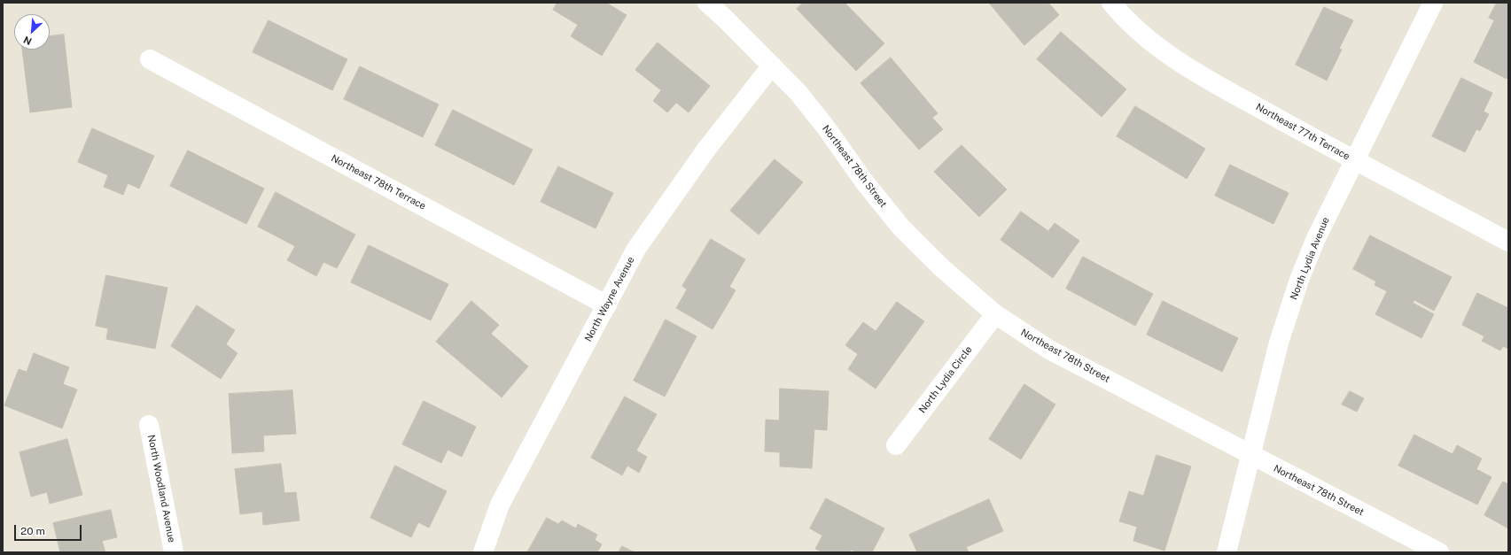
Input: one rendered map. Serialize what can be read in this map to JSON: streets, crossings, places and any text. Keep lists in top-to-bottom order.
{
  "streets": {
    "street": [
      "Northeast 77th Terrace",
      "Northeast 78th Street",
      "Northeast 78th Terrace",
      "North Lydia Avenue",
      "North Wayne Avenue",
      "North Lydia Circle",
      "North Woodland Avenue"
    ]
  },
  "crossings": [
    ["Northeast 77th Terrace", "North Lydia Avenue"],
    ["Northeast 78th Street", "North Lydia Avenue"],
    ["Northeast 78th Street", "North Wayne Avenue"],
    ["Northeast 78th Street", "North Lydia Circle"],
    ["Northeast 78th Terrace", "North Wayne Avenue"]
  ],
  "scale_bar": "20 m",
  "north": "bottom left"
}
